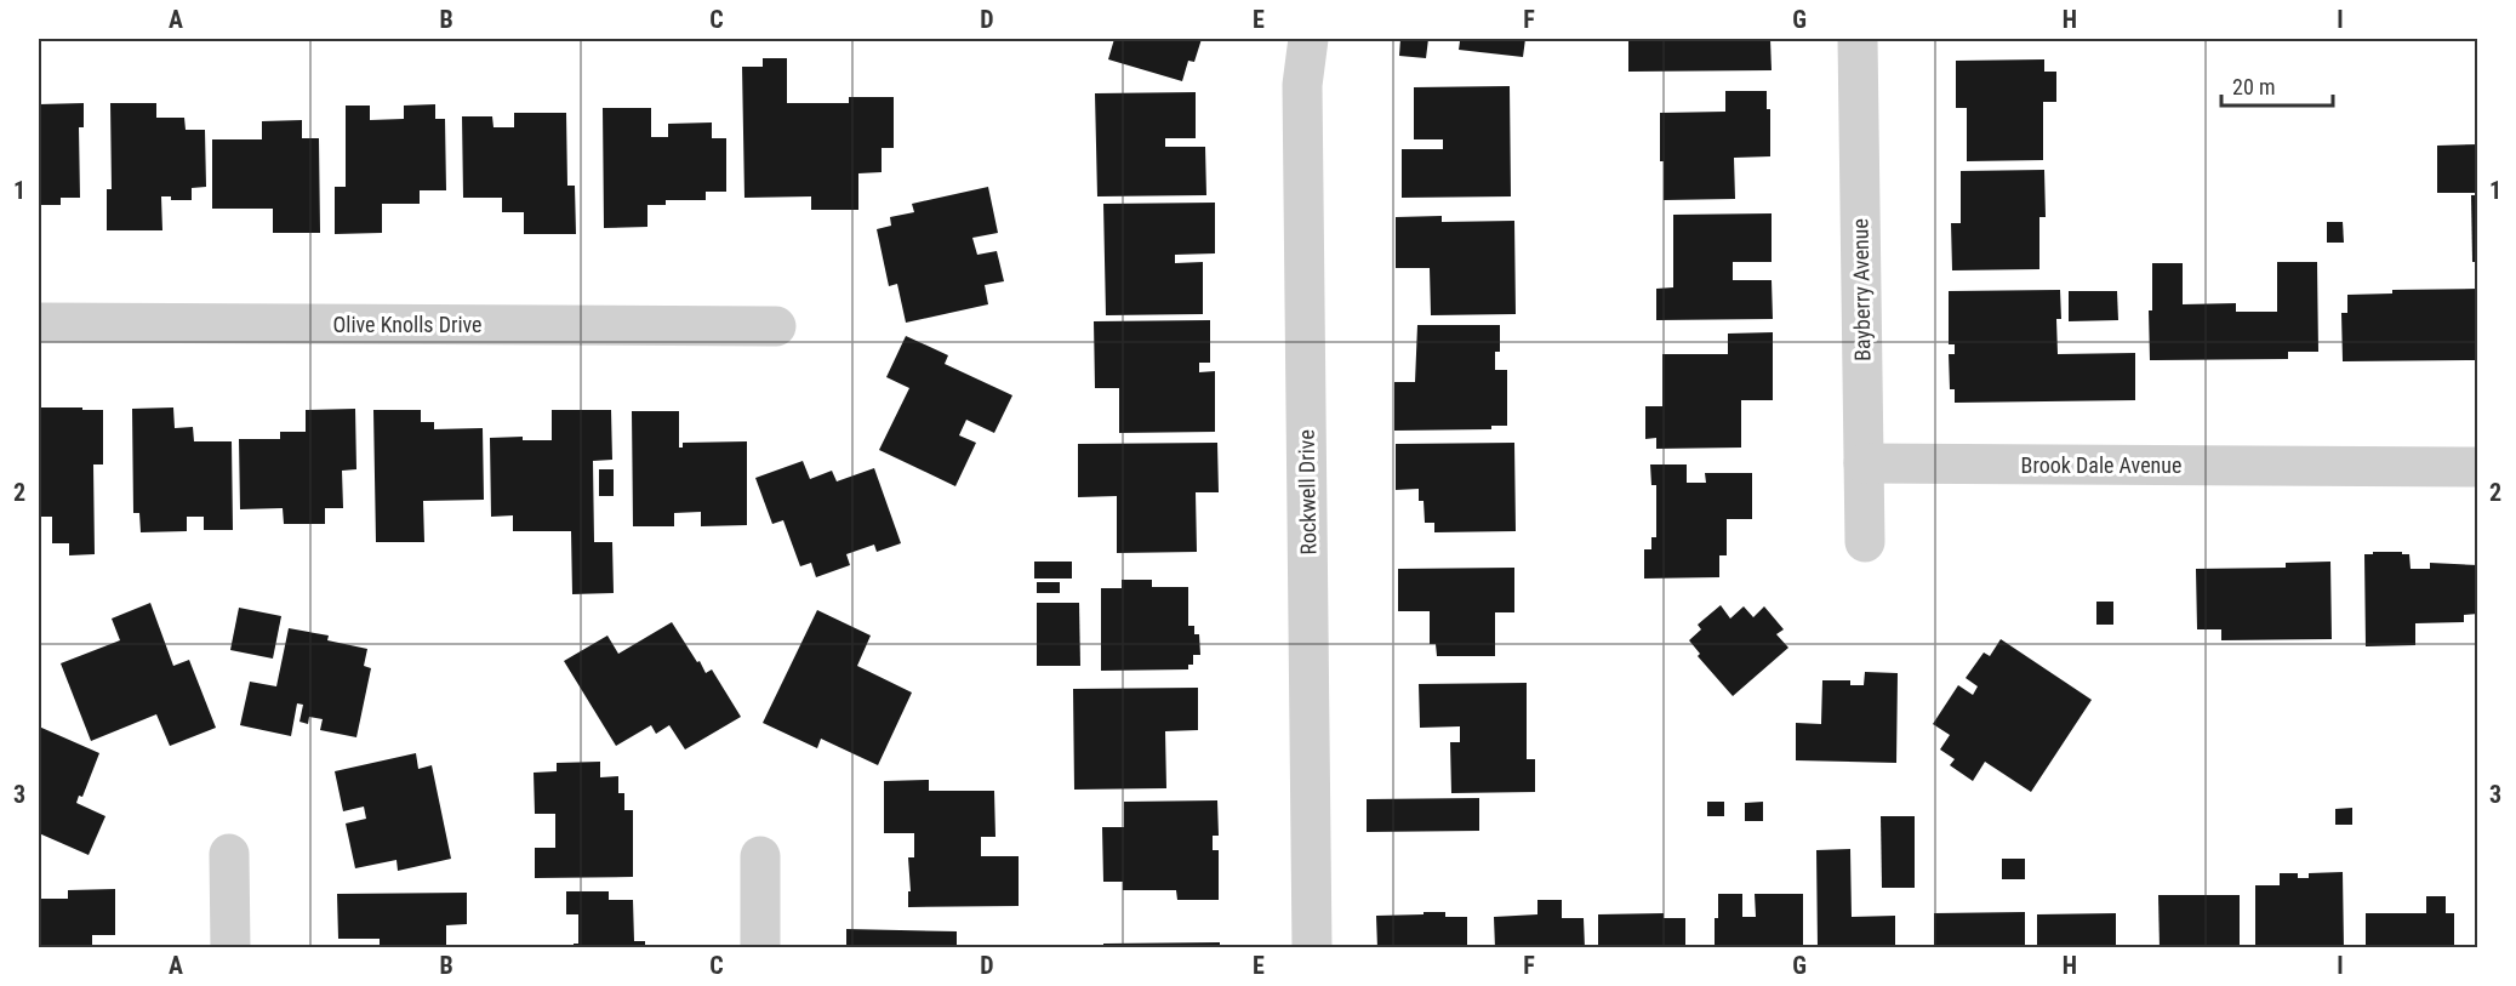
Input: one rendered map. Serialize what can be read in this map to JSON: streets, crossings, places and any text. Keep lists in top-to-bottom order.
{
  "streets": {
    "street": [
      "Bayberry Avenue",
      "Olive Knolls Drive",
      "Brook Dale Avenue",
      "Rockwell Drive"
    ]
  },
  "crossings": [
    ["Bayberry Avenue", "Brook Dale Avenue"]
  ],
  "scale_bar": "20 m",
  "grid": {
    "columns": [
      "A",
      "B",
      "C",
      "D",
      "E",
      "F",
      "G",
      "H",
      "I"
    ],
    "rows": ["1", "2", "3"]
  }
}
